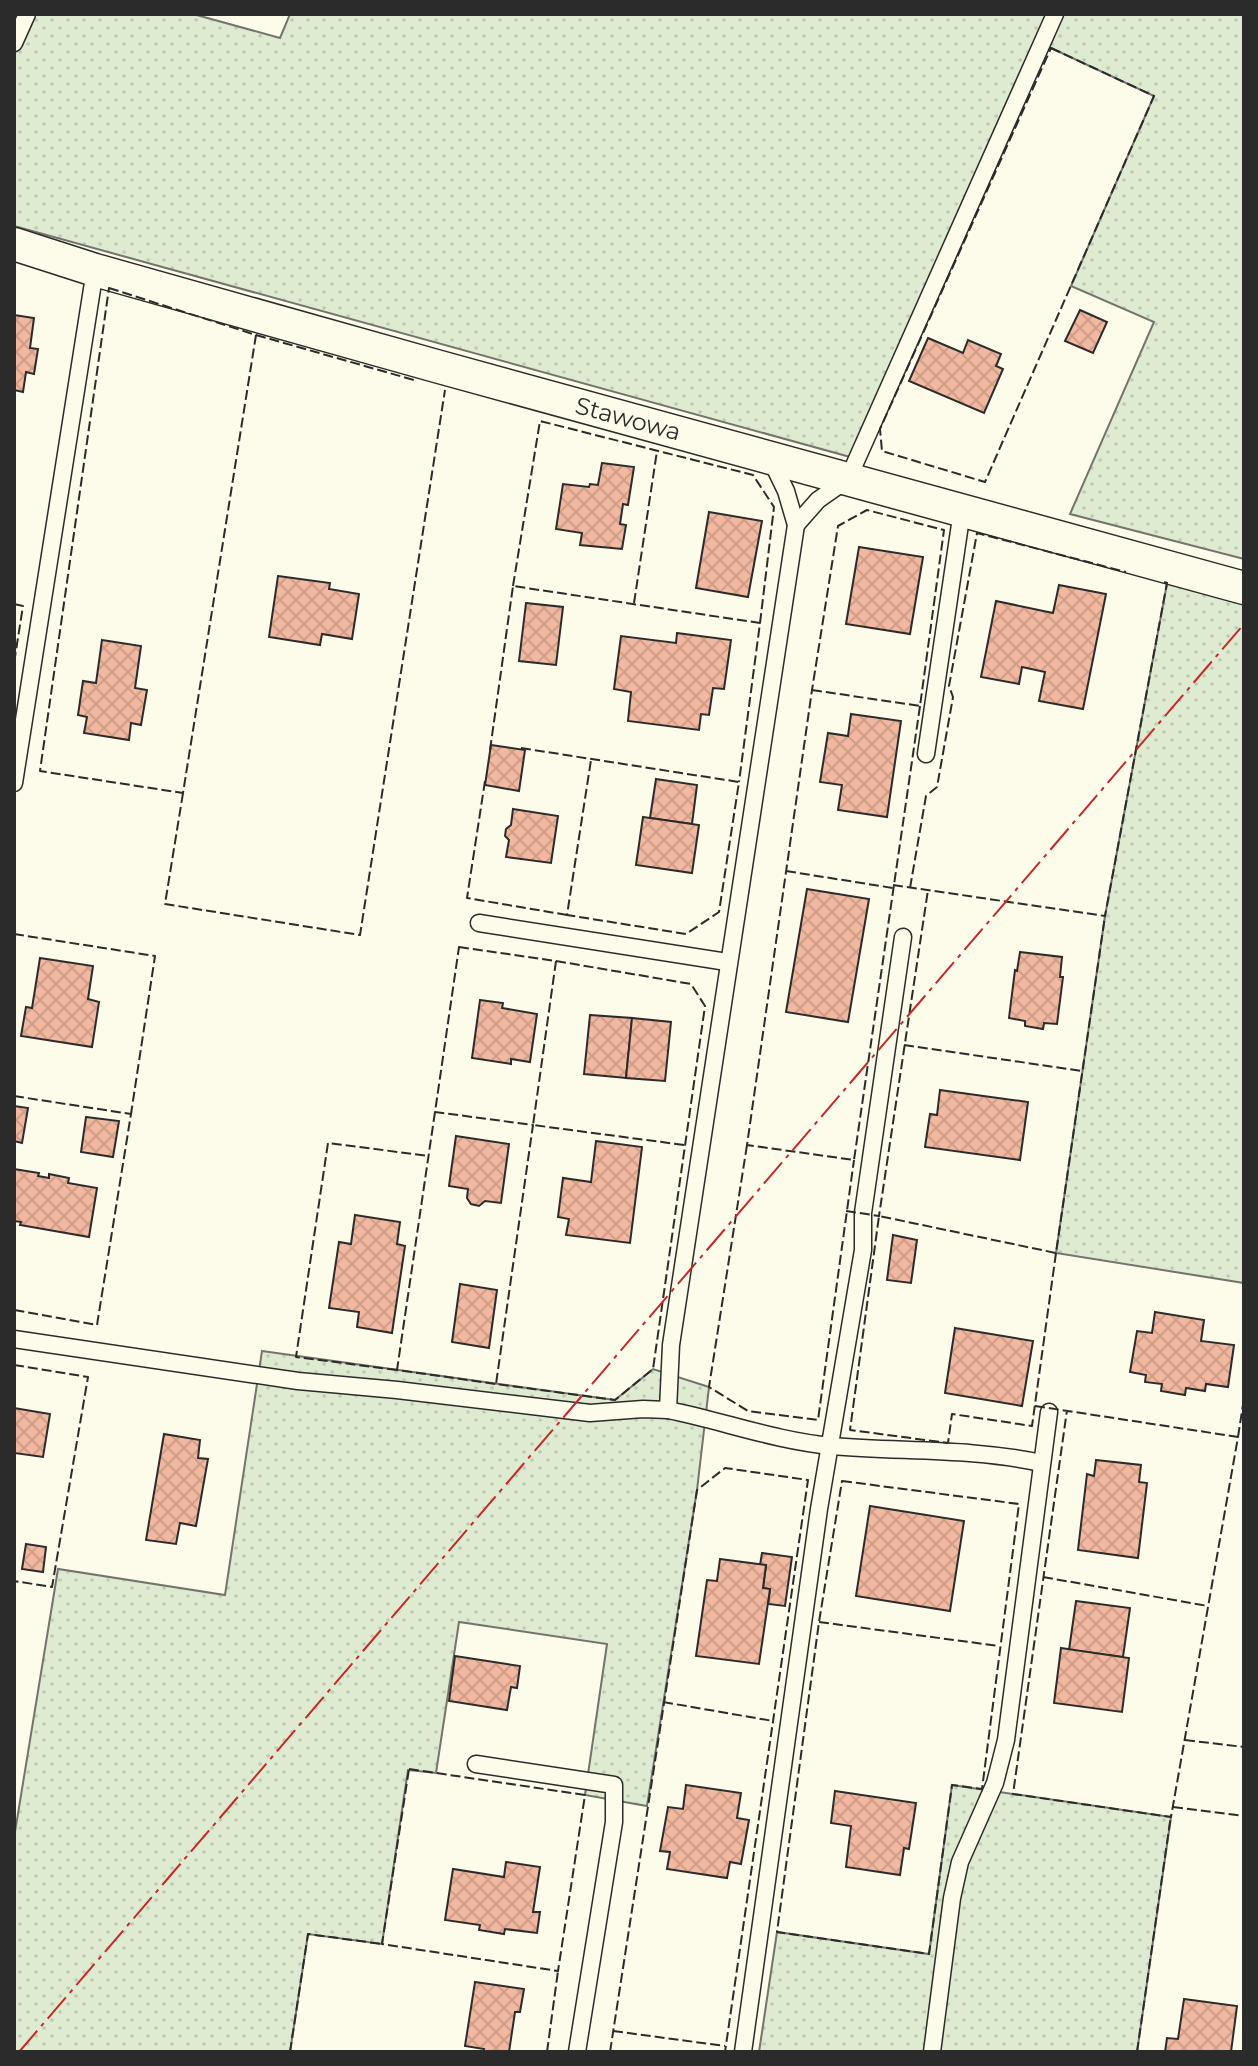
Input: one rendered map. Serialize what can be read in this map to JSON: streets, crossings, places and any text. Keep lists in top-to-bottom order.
{
  "streets": {
    "street": ["Stawowa"]
  }
}
